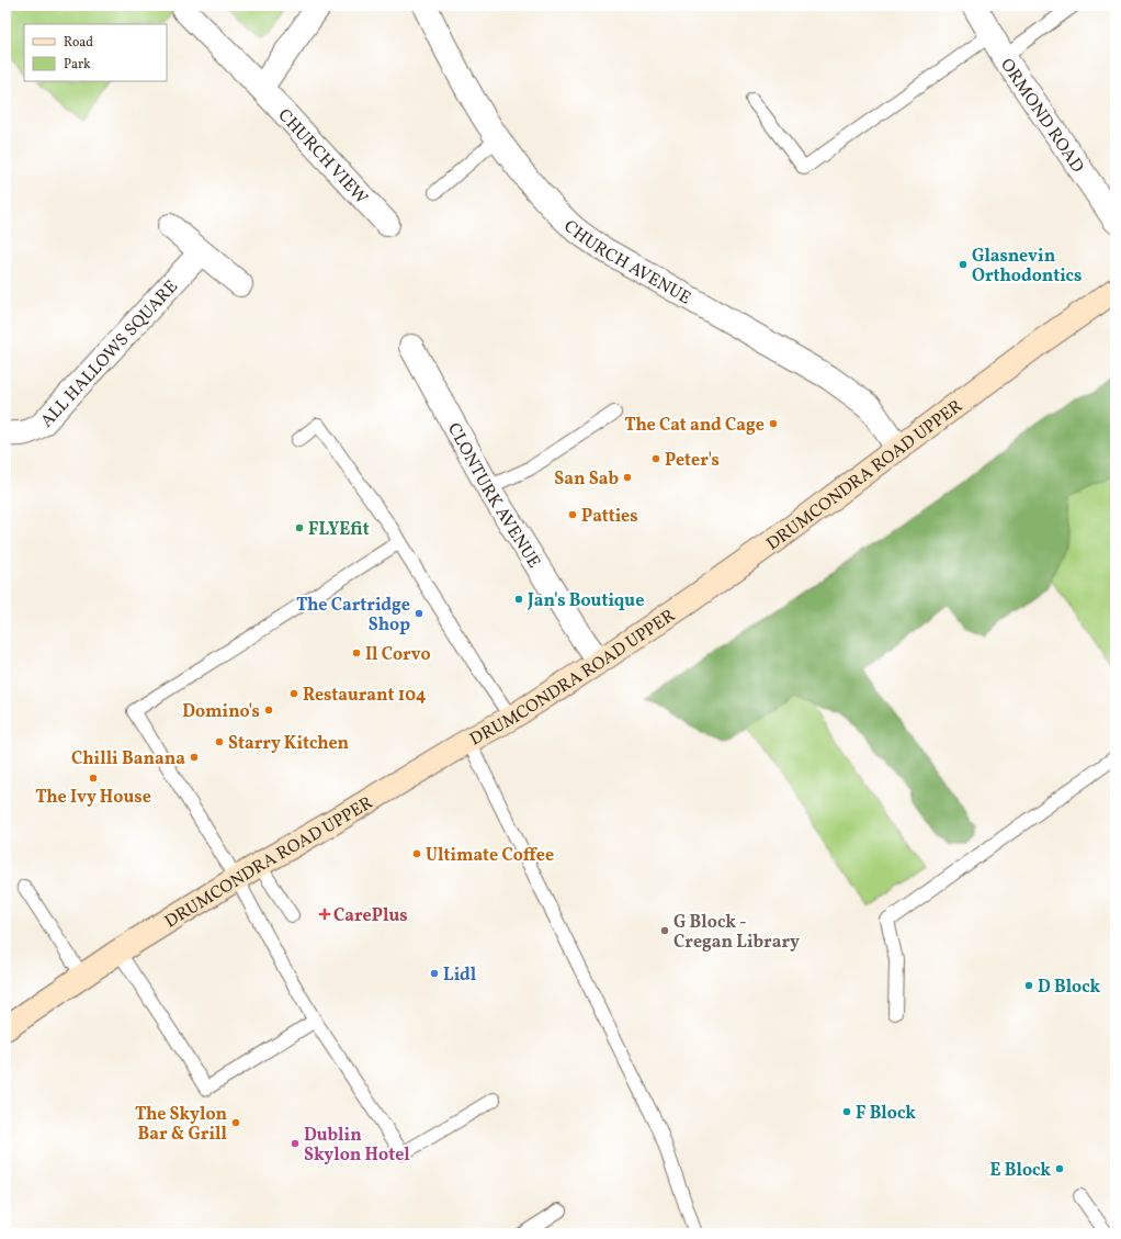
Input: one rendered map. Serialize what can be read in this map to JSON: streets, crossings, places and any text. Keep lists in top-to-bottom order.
{
  "streets": {
    "main road": ["DRUMCONDRA ROAD UPPER"],
    "street": [
      "ORMOND ROAD",
      "CHURCH VIEW",
      "CHURCH AVENUE",
      "ALL HALLOWS SQUARE",
      "CLONTURK AVENUE"
    ]
  },
  "crossings": [
    ["CHURCH AVENUE", "DRUMCONDRA ROAD UPPER"],
    ["DRUMCONDRA ROAD UPPER", "CLONTURK AVENUE"]
  ],
  "places": {
    "other": [
      "Glasnevin Orthodontics",
      "The Cat and Cage",
      "Peter's",
      "San Sab",
      "Patties",
      "FLYEfit",
      "Jan's Boutique",
      "The Cartridge Shop",
      "Il Corvo",
      "Restaurant 104",
      "Domino's",
      "Starry Kitchen",
      "Chilli Banana",
      "The Ivy House",
      "Ultimate Coffee",
      "G Block - Cregan Library",
      "Lidl",
      "D Block",
      "F Block",
      "The Skylon Bar & Grill",
      "Dublin Skylon Hotel",
      "E Block"
    ],
    "health": ["CarePlus"]
  },
  "legend": ["Road", "Park"]
}
